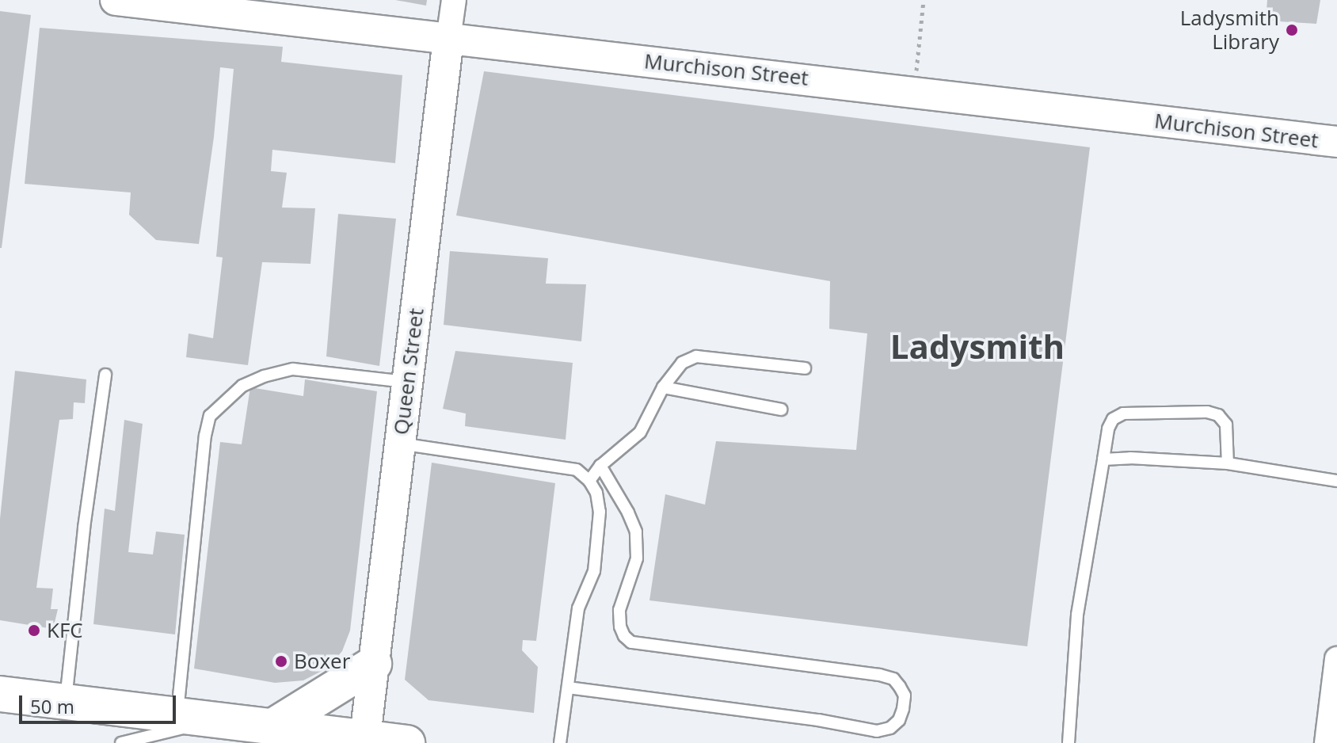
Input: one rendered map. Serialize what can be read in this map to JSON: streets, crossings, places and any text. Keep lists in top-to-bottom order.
{
  "streets": {
    "street": ["Murchison Street", "Queen Street"]
  },
  "crossings": [
    ["Murchison Street", "Queen Street"]
  ],
  "districts": ["Ladysmith"],
  "places": ["Ladysmith Library", "KFC", "Boxer"],
  "scale_bar": "50 m"
}
